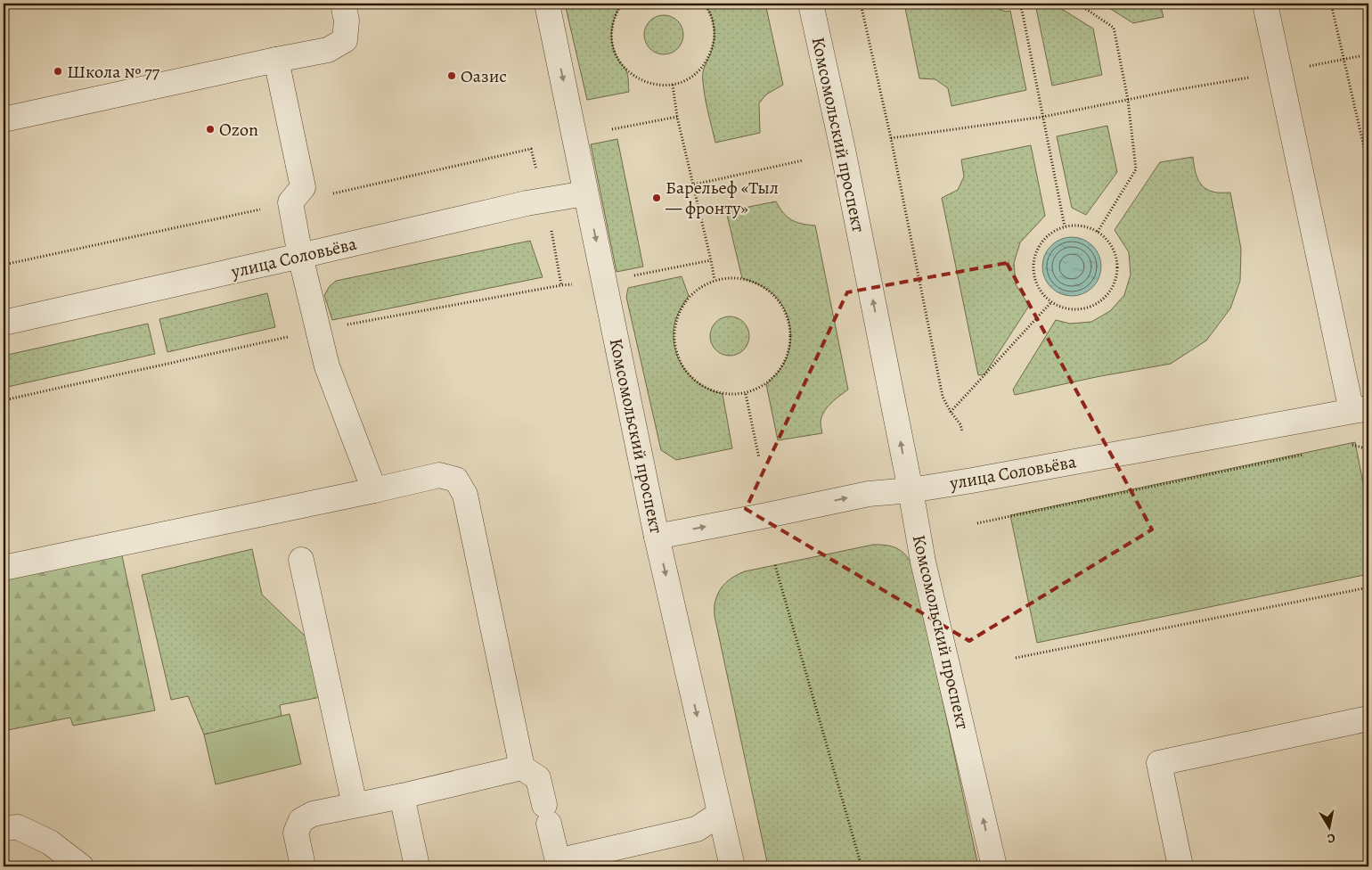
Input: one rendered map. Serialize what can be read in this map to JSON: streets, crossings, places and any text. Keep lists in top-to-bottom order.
{
  "streets": {
    "street": ["Комсомольский проспект", "улица Соловьёва"]
  },
  "crossings": [
    ["Комсомольский проспект", "улица Соловьёва"]
  ],
  "places": [
    "Школа № 77",
    "Оазис",
    "Ozon",
    "Барельеф «Тыл — фронту»"
  ],
  "north": "bottom"
}
